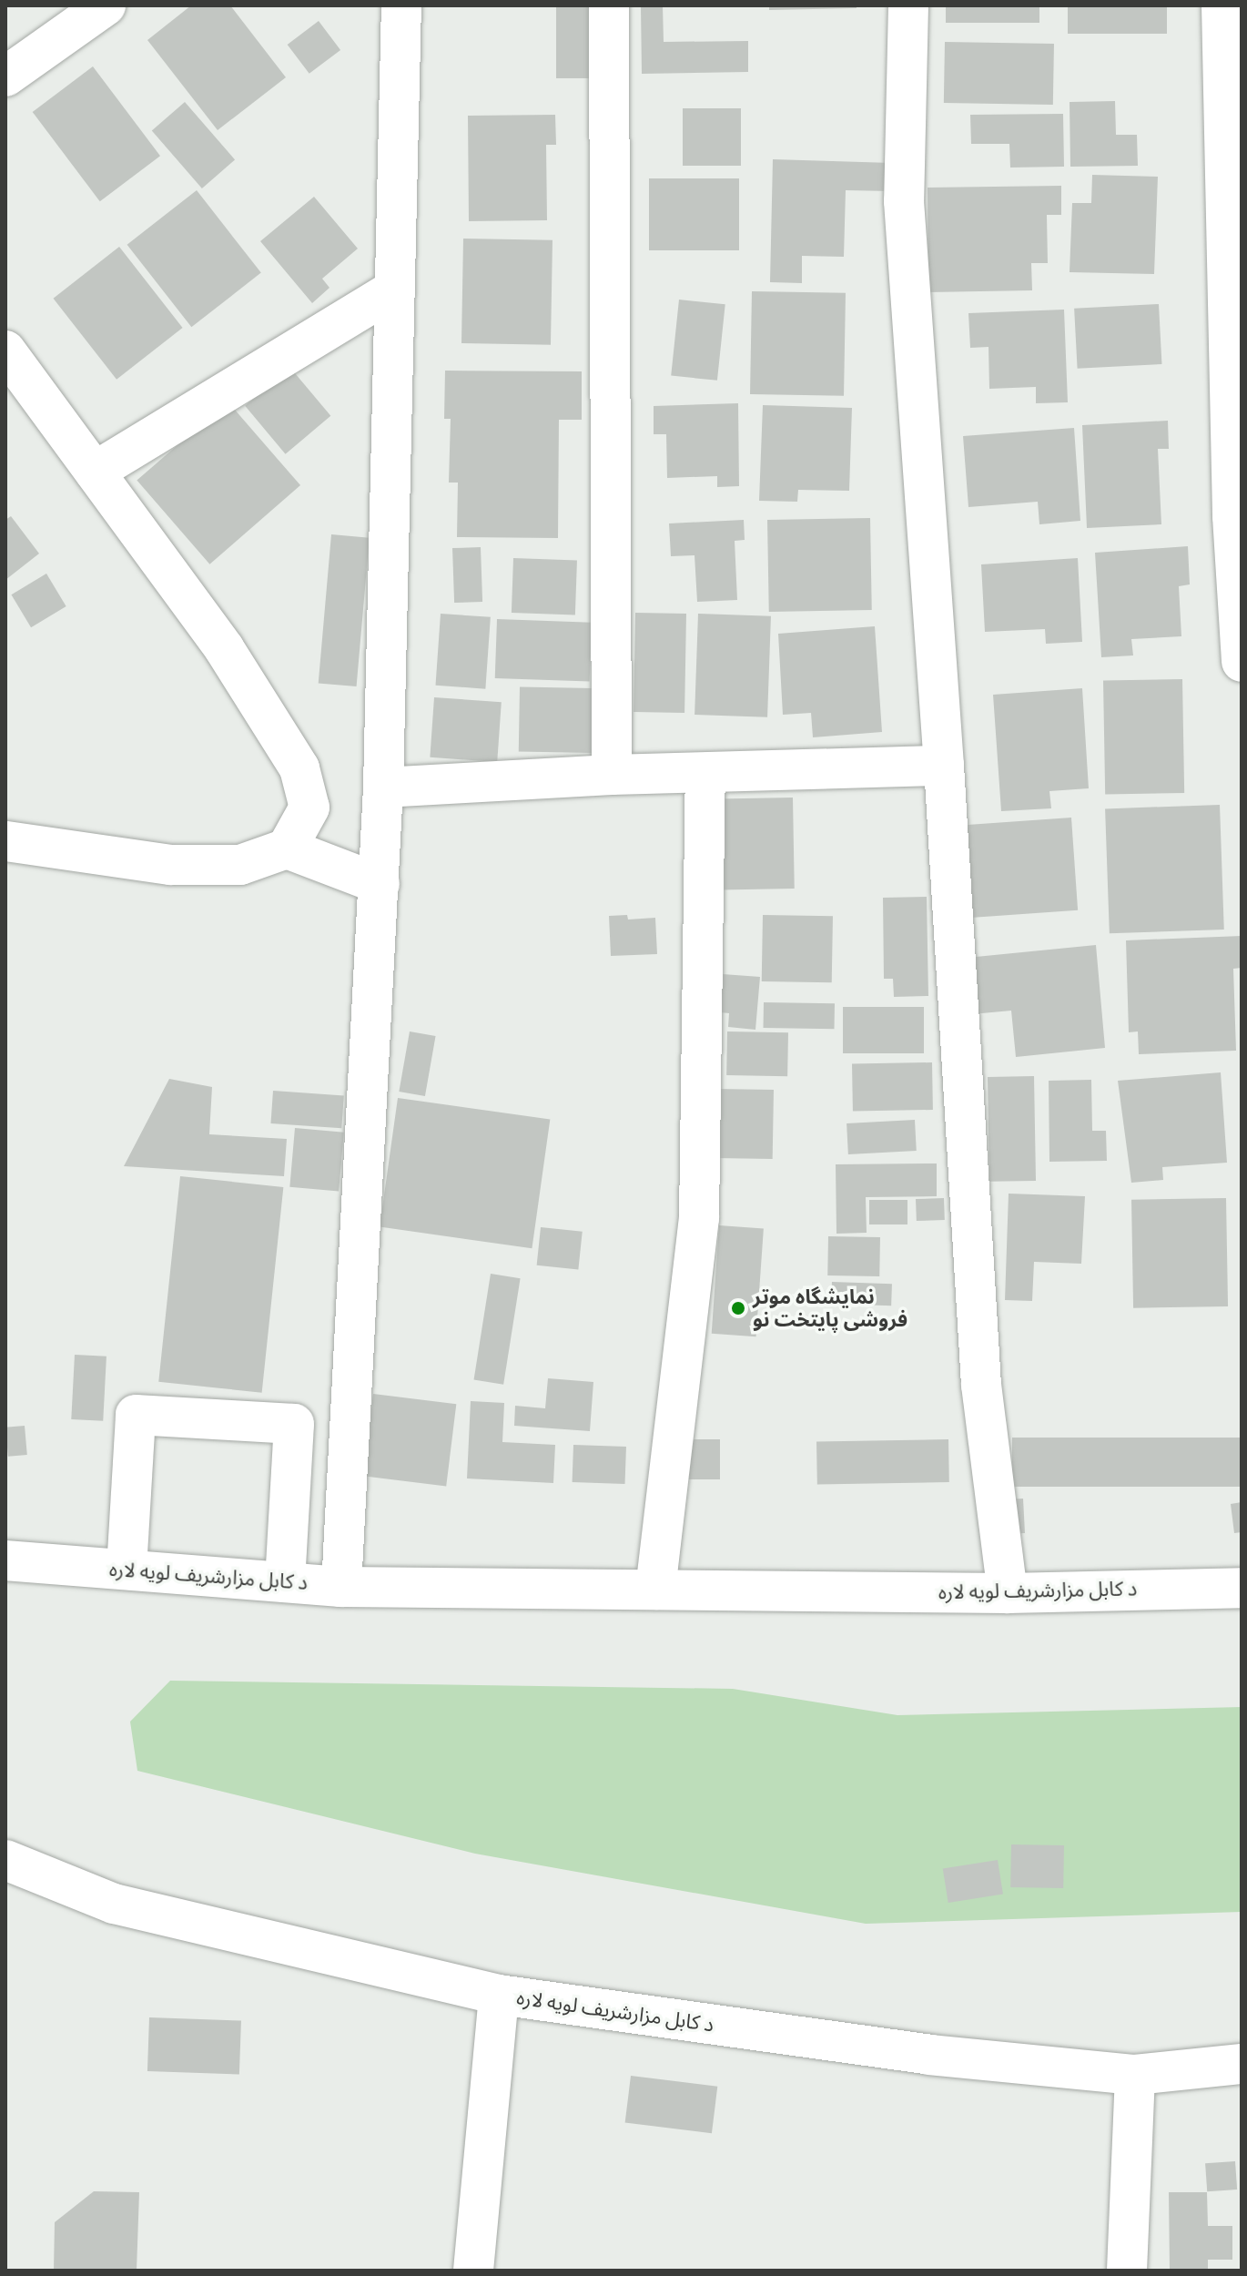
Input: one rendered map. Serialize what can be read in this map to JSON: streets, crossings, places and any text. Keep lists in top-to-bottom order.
{
  "streets": {
    "main road": ["د کابل مزارشریف لویه لاره"]
  },
  "places": ["نمایشگاه موتر فروشی پایتخت نو"]
}
